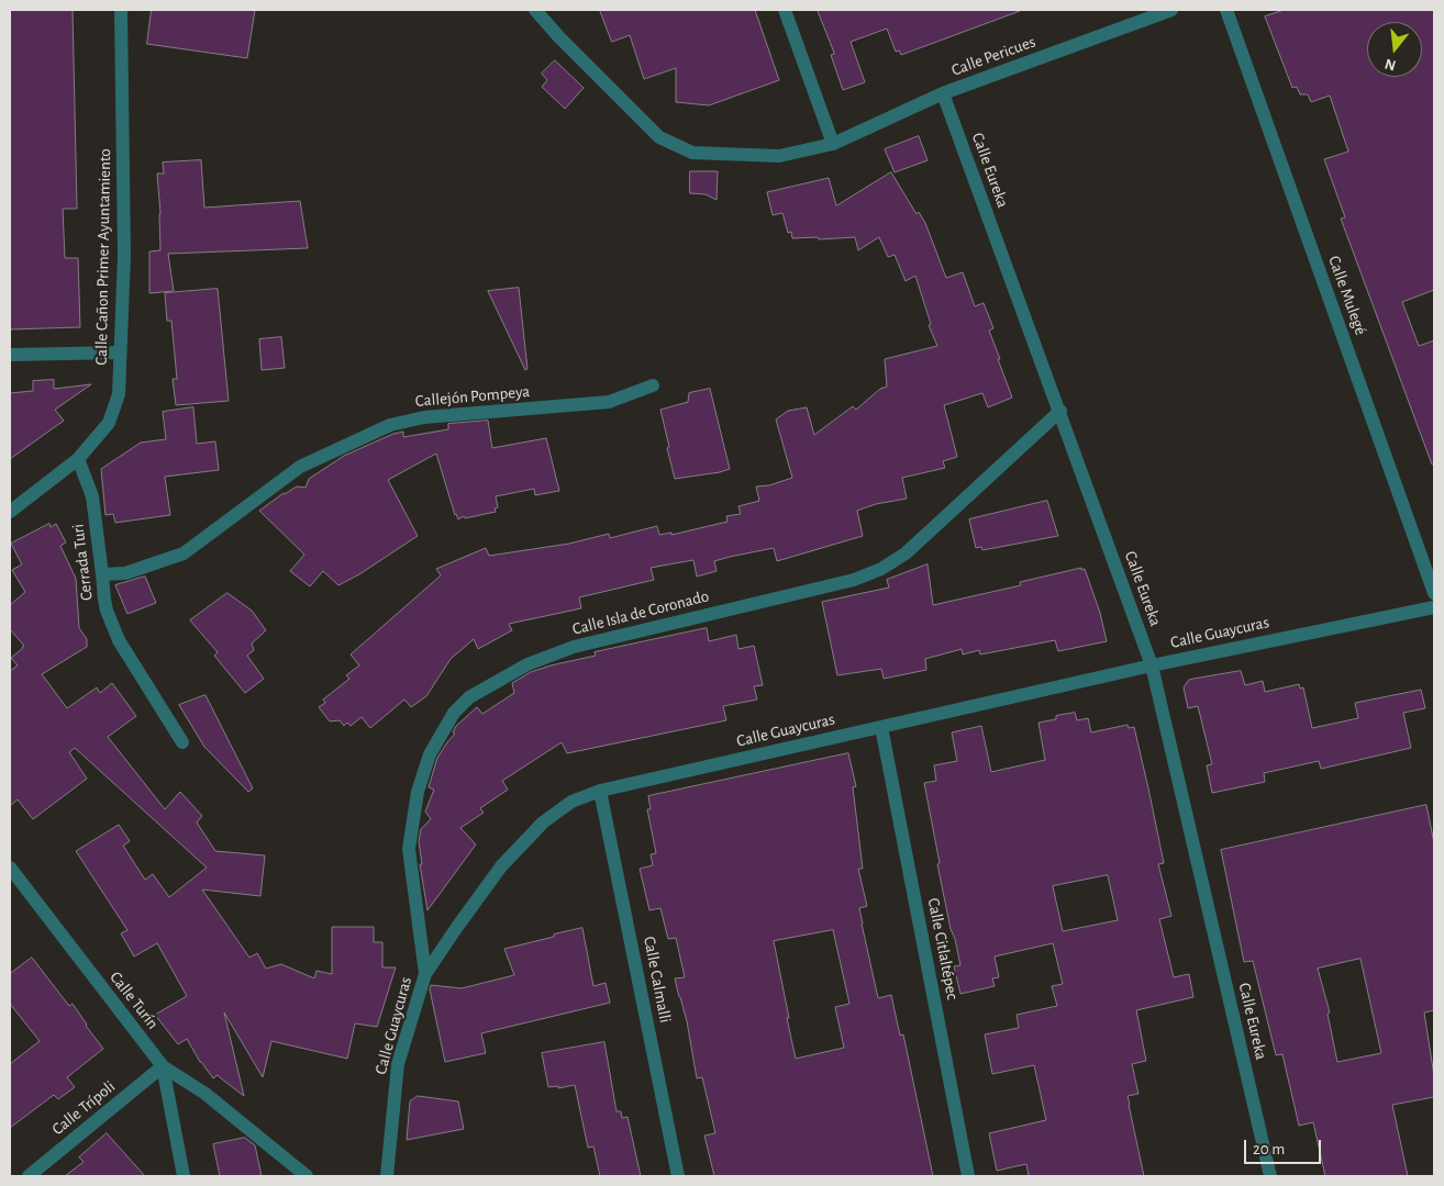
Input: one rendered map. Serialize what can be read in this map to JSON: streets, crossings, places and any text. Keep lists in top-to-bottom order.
{
  "streets": {
    "street": [
      "Calle Pericues",
      "Calle Eureka",
      "Calle Cañon Primer Ayuntamiento",
      "Calle Mulegé",
      "Callejón Pompeya",
      "Cerrada Turi",
      "Calle Isla de Coronado",
      "Calle Guaycuras",
      "Calle Citlaltépec",
      "Calle Calmalli",
      "Calle Turín",
      "Calle Trípoli"
    ]
  },
  "crossings": [
    ["Calle Pericues", "Calle Eureka"],
    ["Calle Eureka", "Calle Isla de Coronado"],
    ["Calle Eureka", "Calle Guaycuras"],
    ["Calle Cañon Primer Ayuntamiento", "Cerrada Turi"],
    ["Callejón Pompeya", "Cerrada Turi"],
    ["Calle Isla de Coronado", "Calle Guaycuras"],
    ["Calle Guaycuras", "Calle Citlaltépec"],
    ["Calle Guaycuras", "Calle Calmalli"],
    ["Calle Turín", "Calle Trípoli"]
  ],
  "scale_bar": "20 m",
  "north": "bottom"
}
